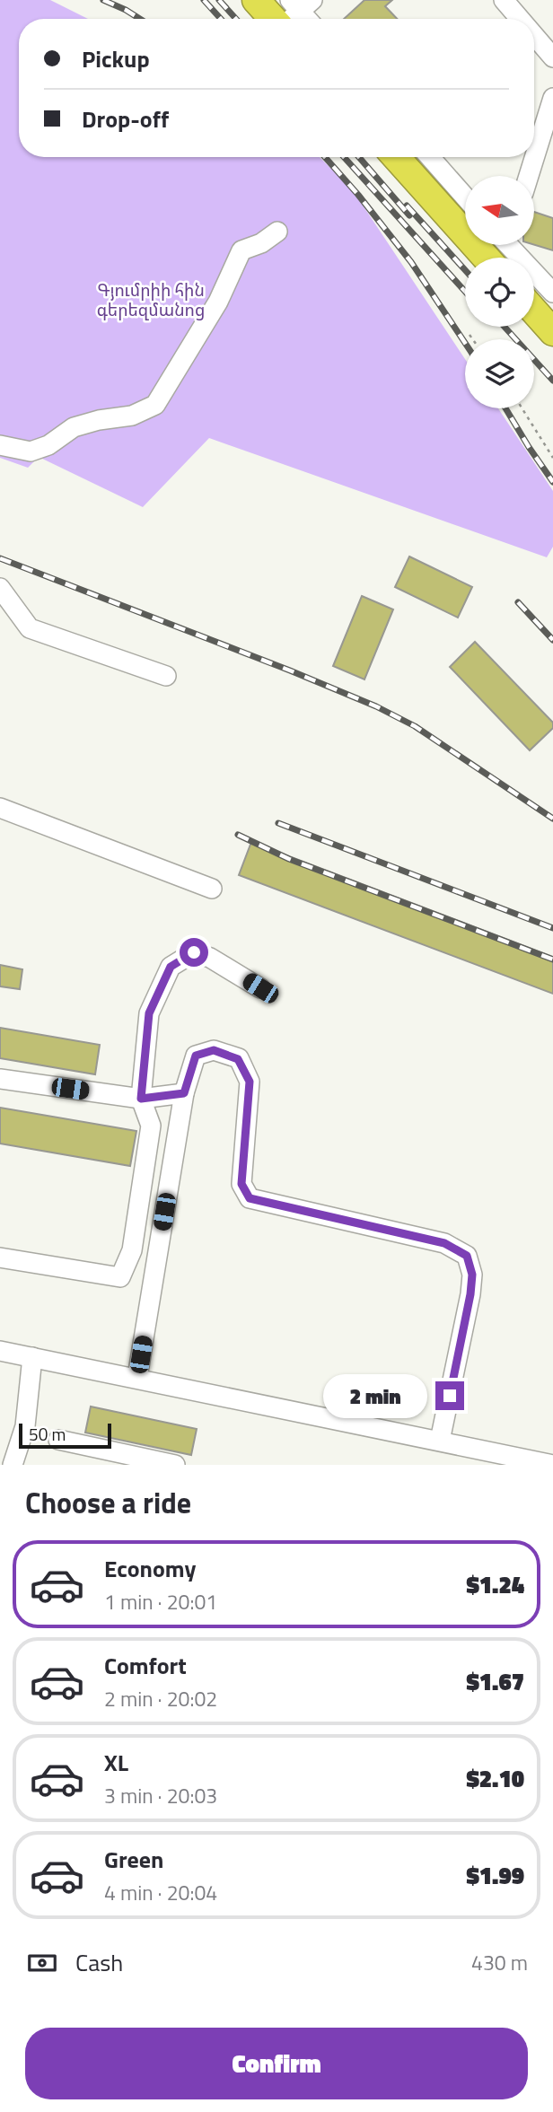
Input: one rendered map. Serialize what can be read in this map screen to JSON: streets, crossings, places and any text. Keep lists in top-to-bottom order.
{
  "parks": ["Գյումրիի հին գերեզմանոց"],
  "scale_bar": "50 m",
  "north": "left",
  "page": {
    "banner": ["Pickup", "Drop-off"],
    "bubble": "2 min",
    "scale": "50 m",
    "heading": "Choose a ride",
    "list": [
      {
        "name": "Economy",
        "note": "1 min · 20:01",
        "value": "$1.24"
      },
      {
        "name": "Comfort",
        "note": "2 min · 20:02",
        "value": "$1.67"
      },
      {
        "name": "XL",
        "note": "3 min · 20:03",
        "value": "$2.10"
      },
      {
        "name": "Green",
        "note": "4 min · 20:04",
        "value": "$1.99"
      }
    ],
    "pay": ["Cash", "430 m"],
    "buttons": "Confirm"
  }
}
